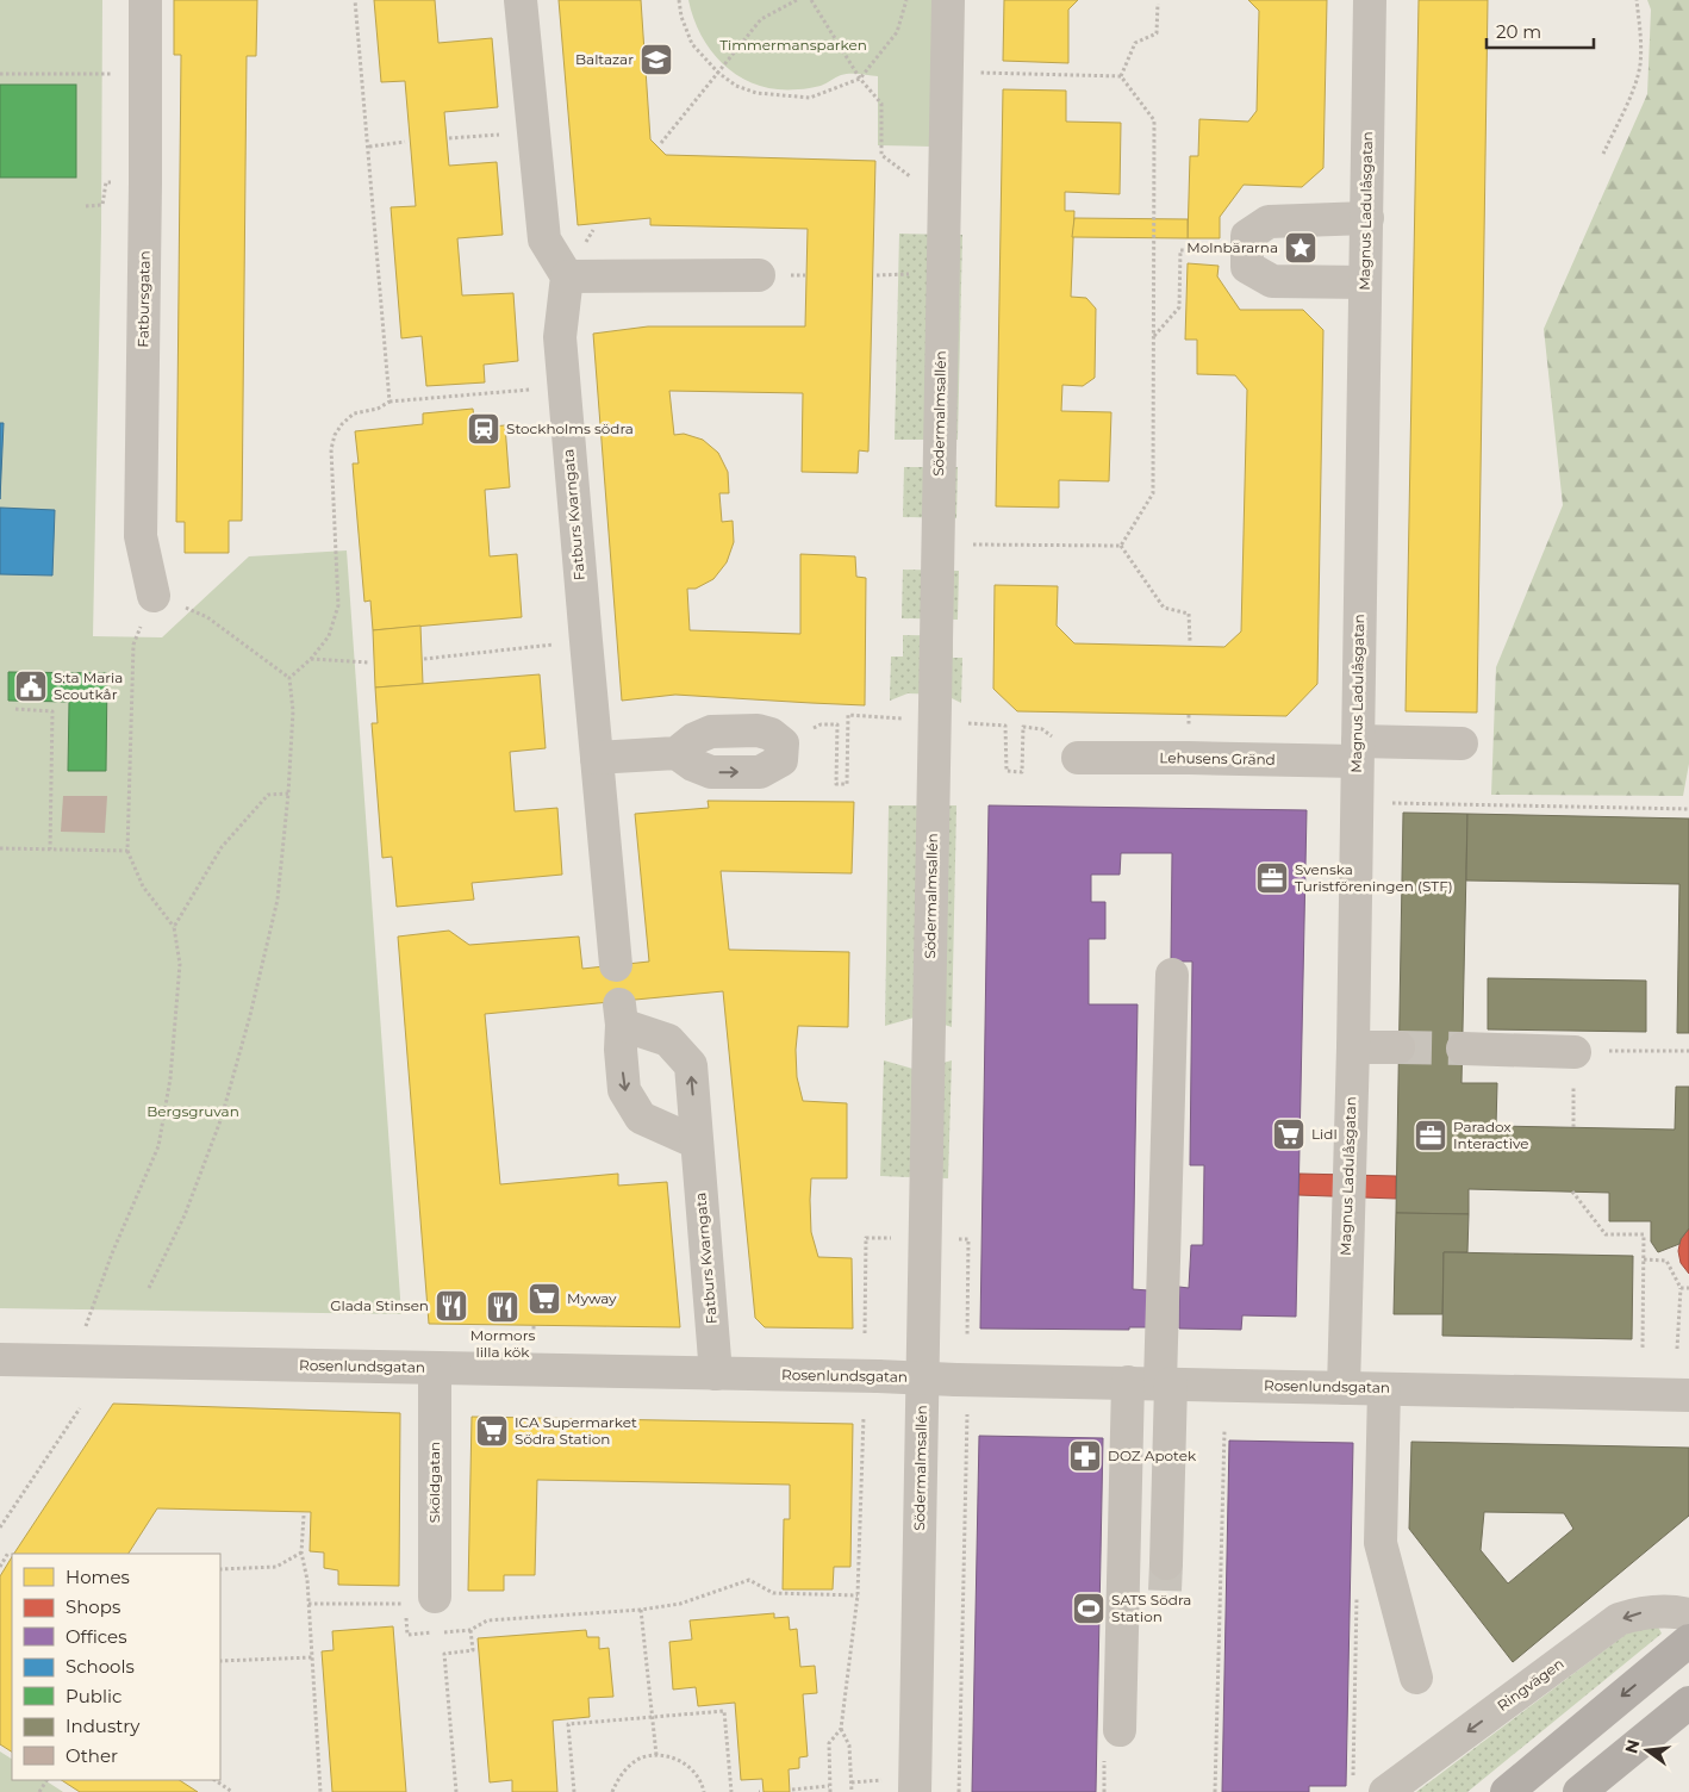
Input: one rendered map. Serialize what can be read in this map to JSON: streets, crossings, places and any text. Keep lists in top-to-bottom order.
{
  "streets": {
    "street": [
      "Magnus Ladulåsgatan",
      "Fatbursgatan",
      "Södermalmsallén",
      "Fatburs Kvarngata",
      "Lehusens Gränd",
      "Rosenlundsgatan",
      "Sköldgatan",
      "Ringvägen"
    ]
  },
  "crossings": [
    ["Magnus Ladulåsgatan", "Lehusens Gränd"],
    ["Magnus Ladulåsgatan", "Rosenlundsgatan"],
    ["Fatburs Kvarngata", "Rosenlundsgatan"],
    ["Rosenlundsgatan", "Sköldgatan"]
  ],
  "one_way": ["Ringvägen"],
  "parks": ["Timmermansparken", "Bergsgruvan"],
  "places": {
    "school or university": ["Baltazar"],
    "place": ["Molnbärarna"],
    "station": ["Stockholms södra"],
    "public building": ["S:ta Maria Scoutkår"],
    "office": ["Svenska Turistföreningen (STF)", "Paradox Interactive"],
    "supermarket": ["Lidl", "Myway", "ICA Supermarket Södra Station"],
    "restaurant": ["Glada Stinsen", "Mormors lilla kök"],
    "pharmacy": ["DOZ Apotek"],
    "sports": ["SATS Södra Station"]
  },
  "legend": [
    "Homes",
    "Shops",
    "Offices",
    "Schools",
    "Public",
    "Industry",
    "Other"
  ],
  "scale_bar": "20 m",
  "north": "left"
}
